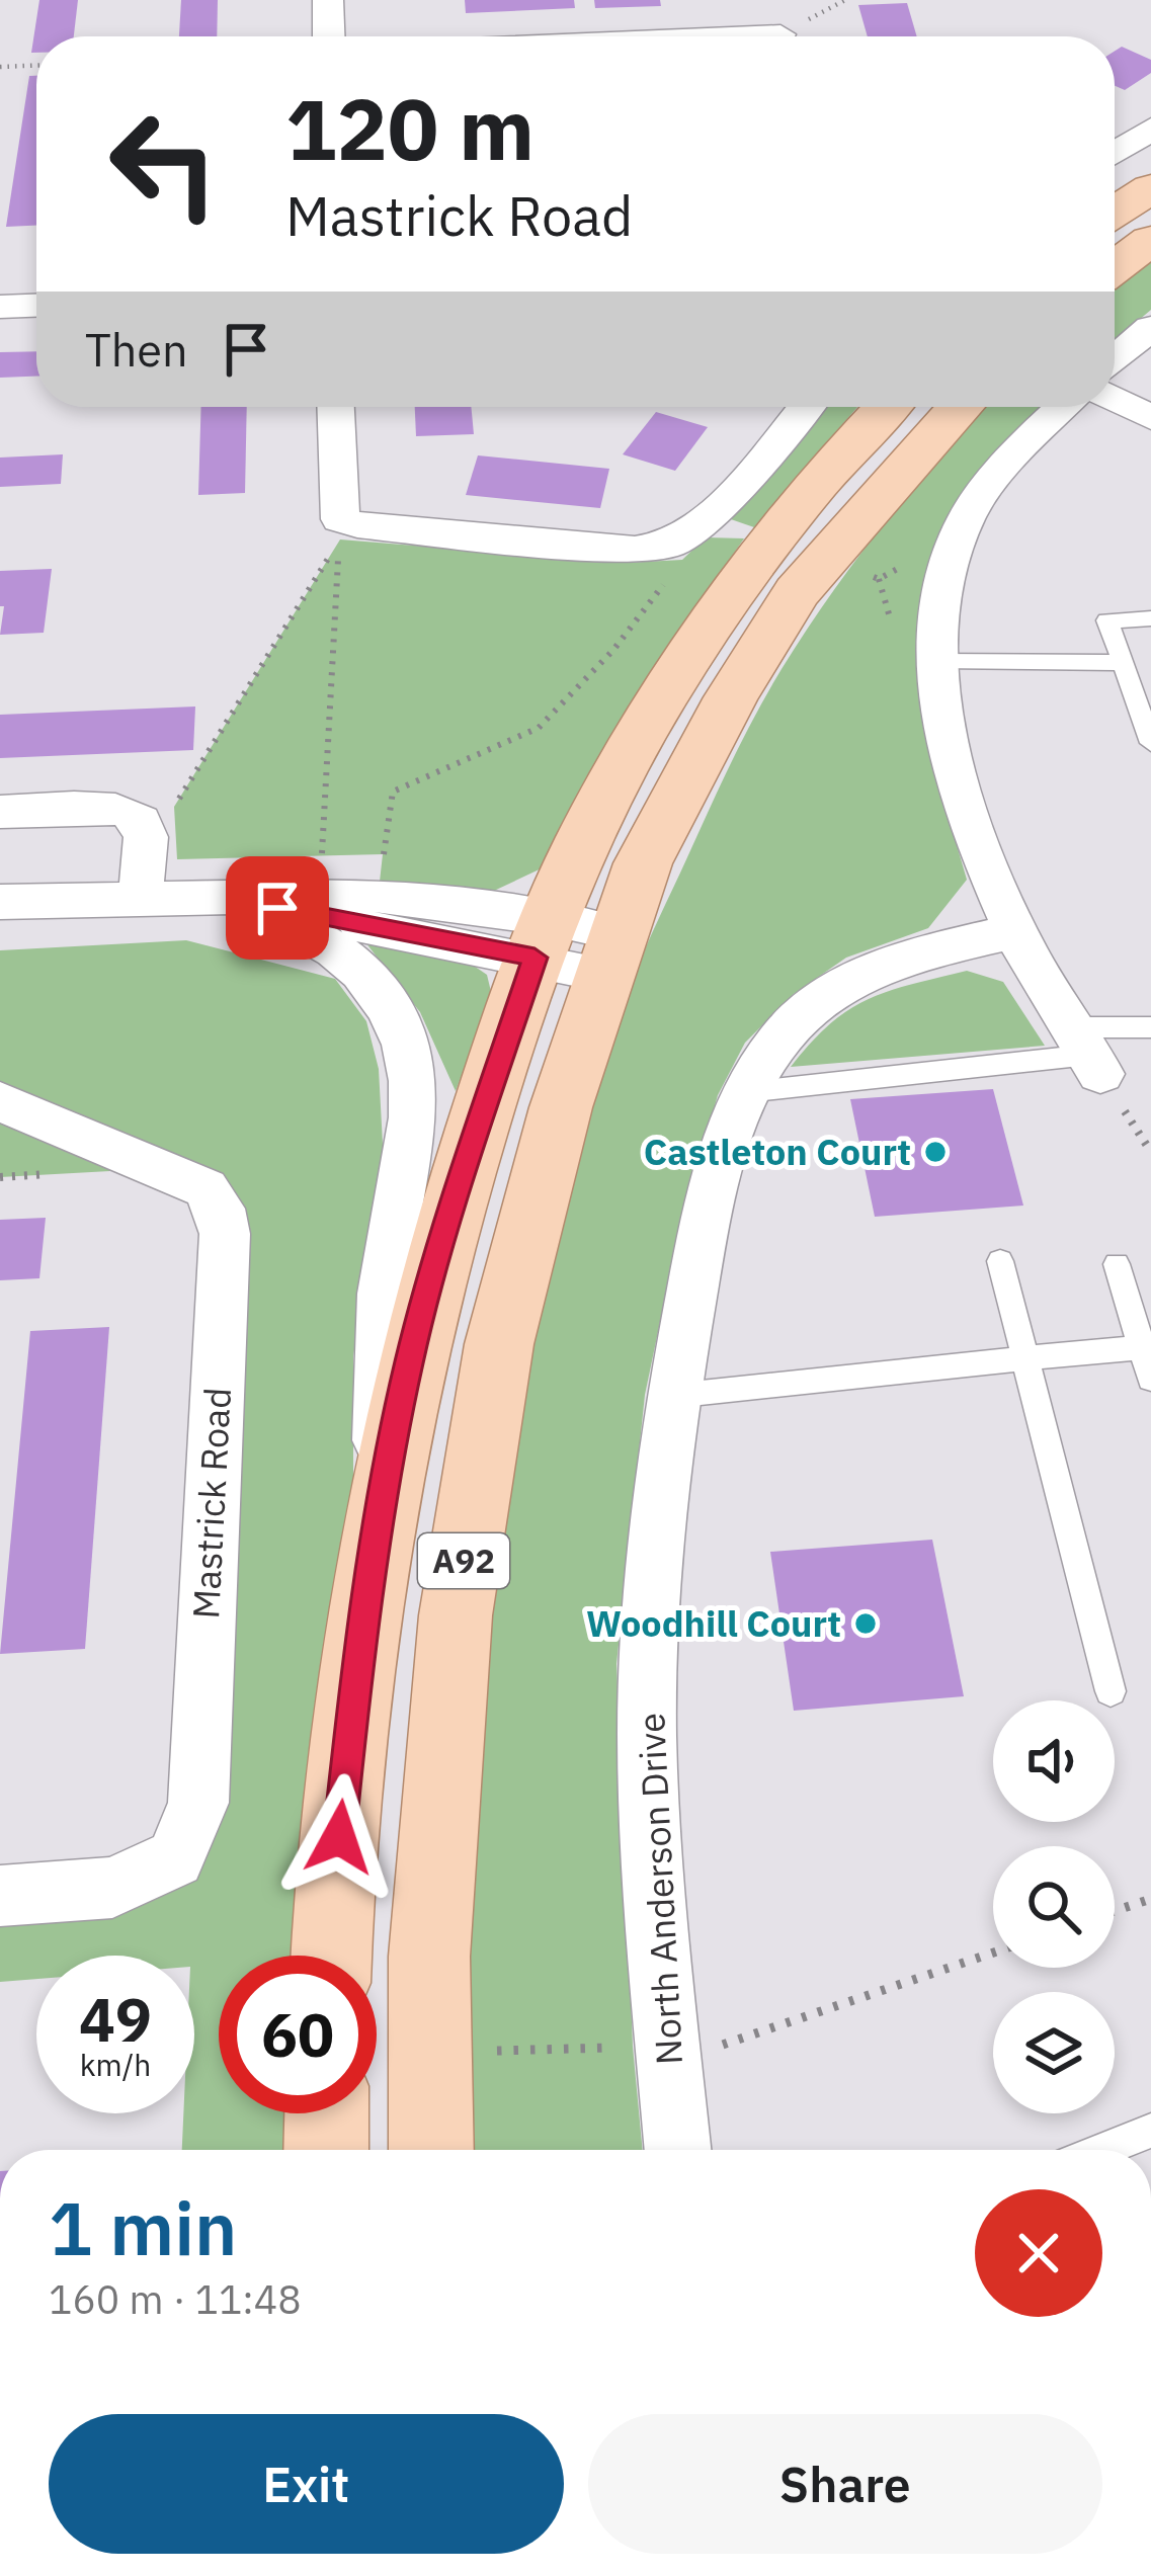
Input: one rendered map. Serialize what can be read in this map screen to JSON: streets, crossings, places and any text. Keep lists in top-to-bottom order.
{
  "streets": {
    "main road": ["A92"],
    "street": ["Mastrick Road", "North Anderson Drive"]
  },
  "places": ["Castleton Court", "Woodhill Court"],
  "page": {
    "turn": ["120 m", "Mastrick Road"],
    "then": "Then",
    "speed": "49 km/h",
    "limit": "60",
    "heading": ["1 min", "160 m · 11:48"],
    "buttons": ["Exit", "Share"]
  }
}
